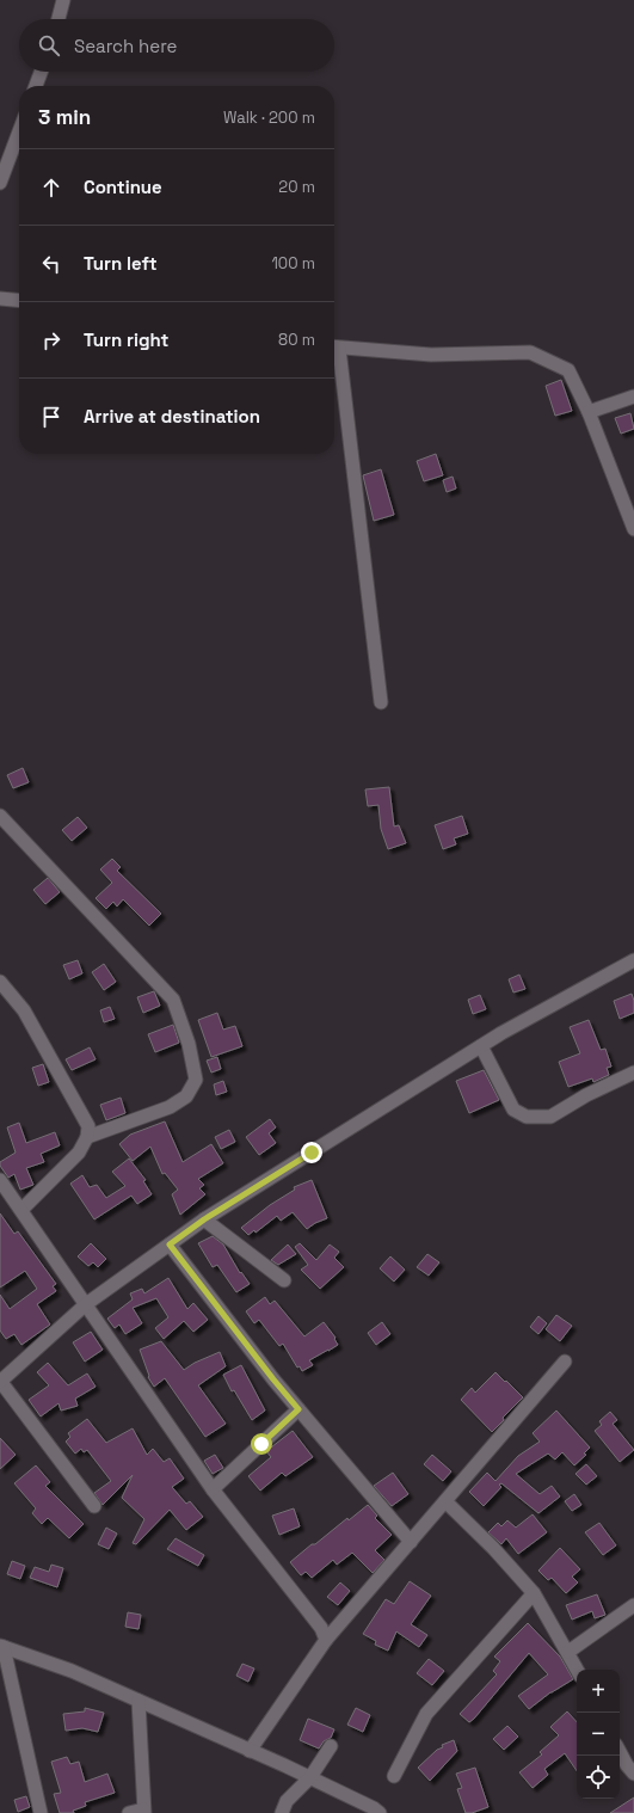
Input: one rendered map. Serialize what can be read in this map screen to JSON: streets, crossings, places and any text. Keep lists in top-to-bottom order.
{
  "page": {
    "search": "Search here",
    "heading": ["3 min", "Walk · 200 m"],
    "list": [
      ["Continue", "20 m"],
      ["Turn left", "100 m"],
      ["Turn right", "80 m"],
      "Arrive at destination"
    ],
    "map_buttons": ["+", "−"]
  }
}
